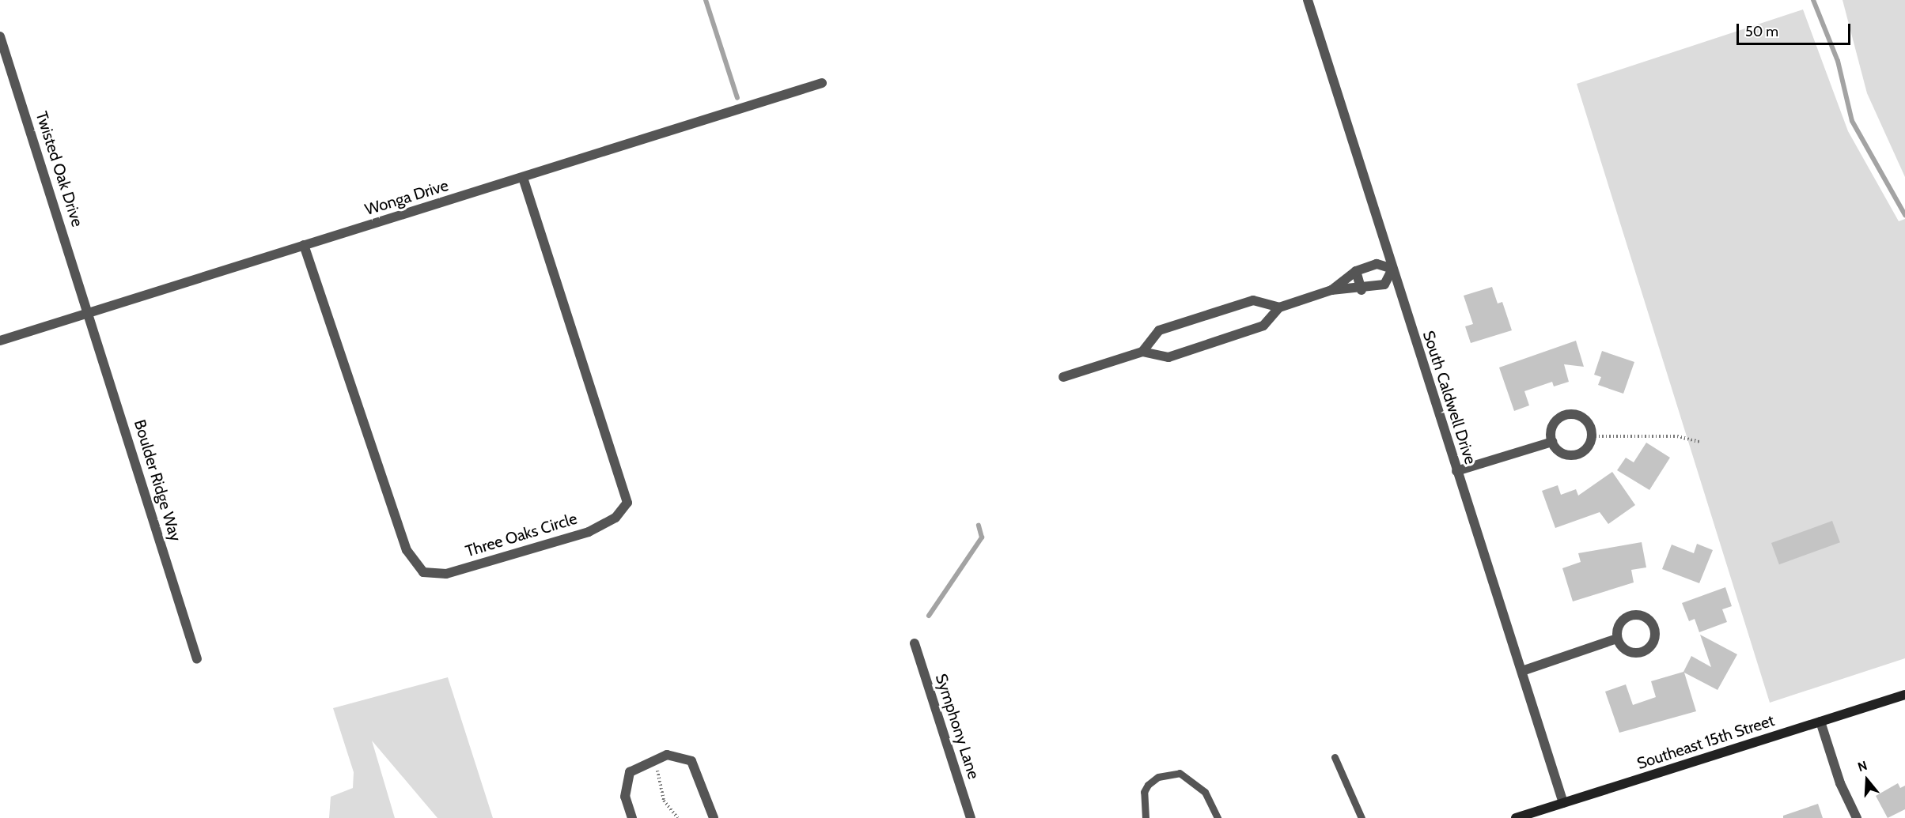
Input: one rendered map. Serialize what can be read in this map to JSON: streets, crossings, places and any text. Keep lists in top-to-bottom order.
{
  "streets": {
    "main road": ["Southeast 15th Street"],
    "street": [
      "Twisted Oak Drive",
      "Wonga Drive",
      "South Caldwell Drive",
      "Boulder Ridge Way",
      "Three Oaks Circle",
      "Symphony Lane"
    ]
  },
  "crossings": [
    ["Twisted Oak Drive", "Wonga Drive"],
    ["Twisted Oak Drive", "Boulder Ridge Way"],
    ["Wonga Drive", "Boulder Ridge Way"],
    ["Wonga Drive", "Three Oaks Circle"],
    ["South Caldwell Drive", "Southeast 15th Street"]
  ],
  "scale_bar": "50 m",
  "north": "top"
}
